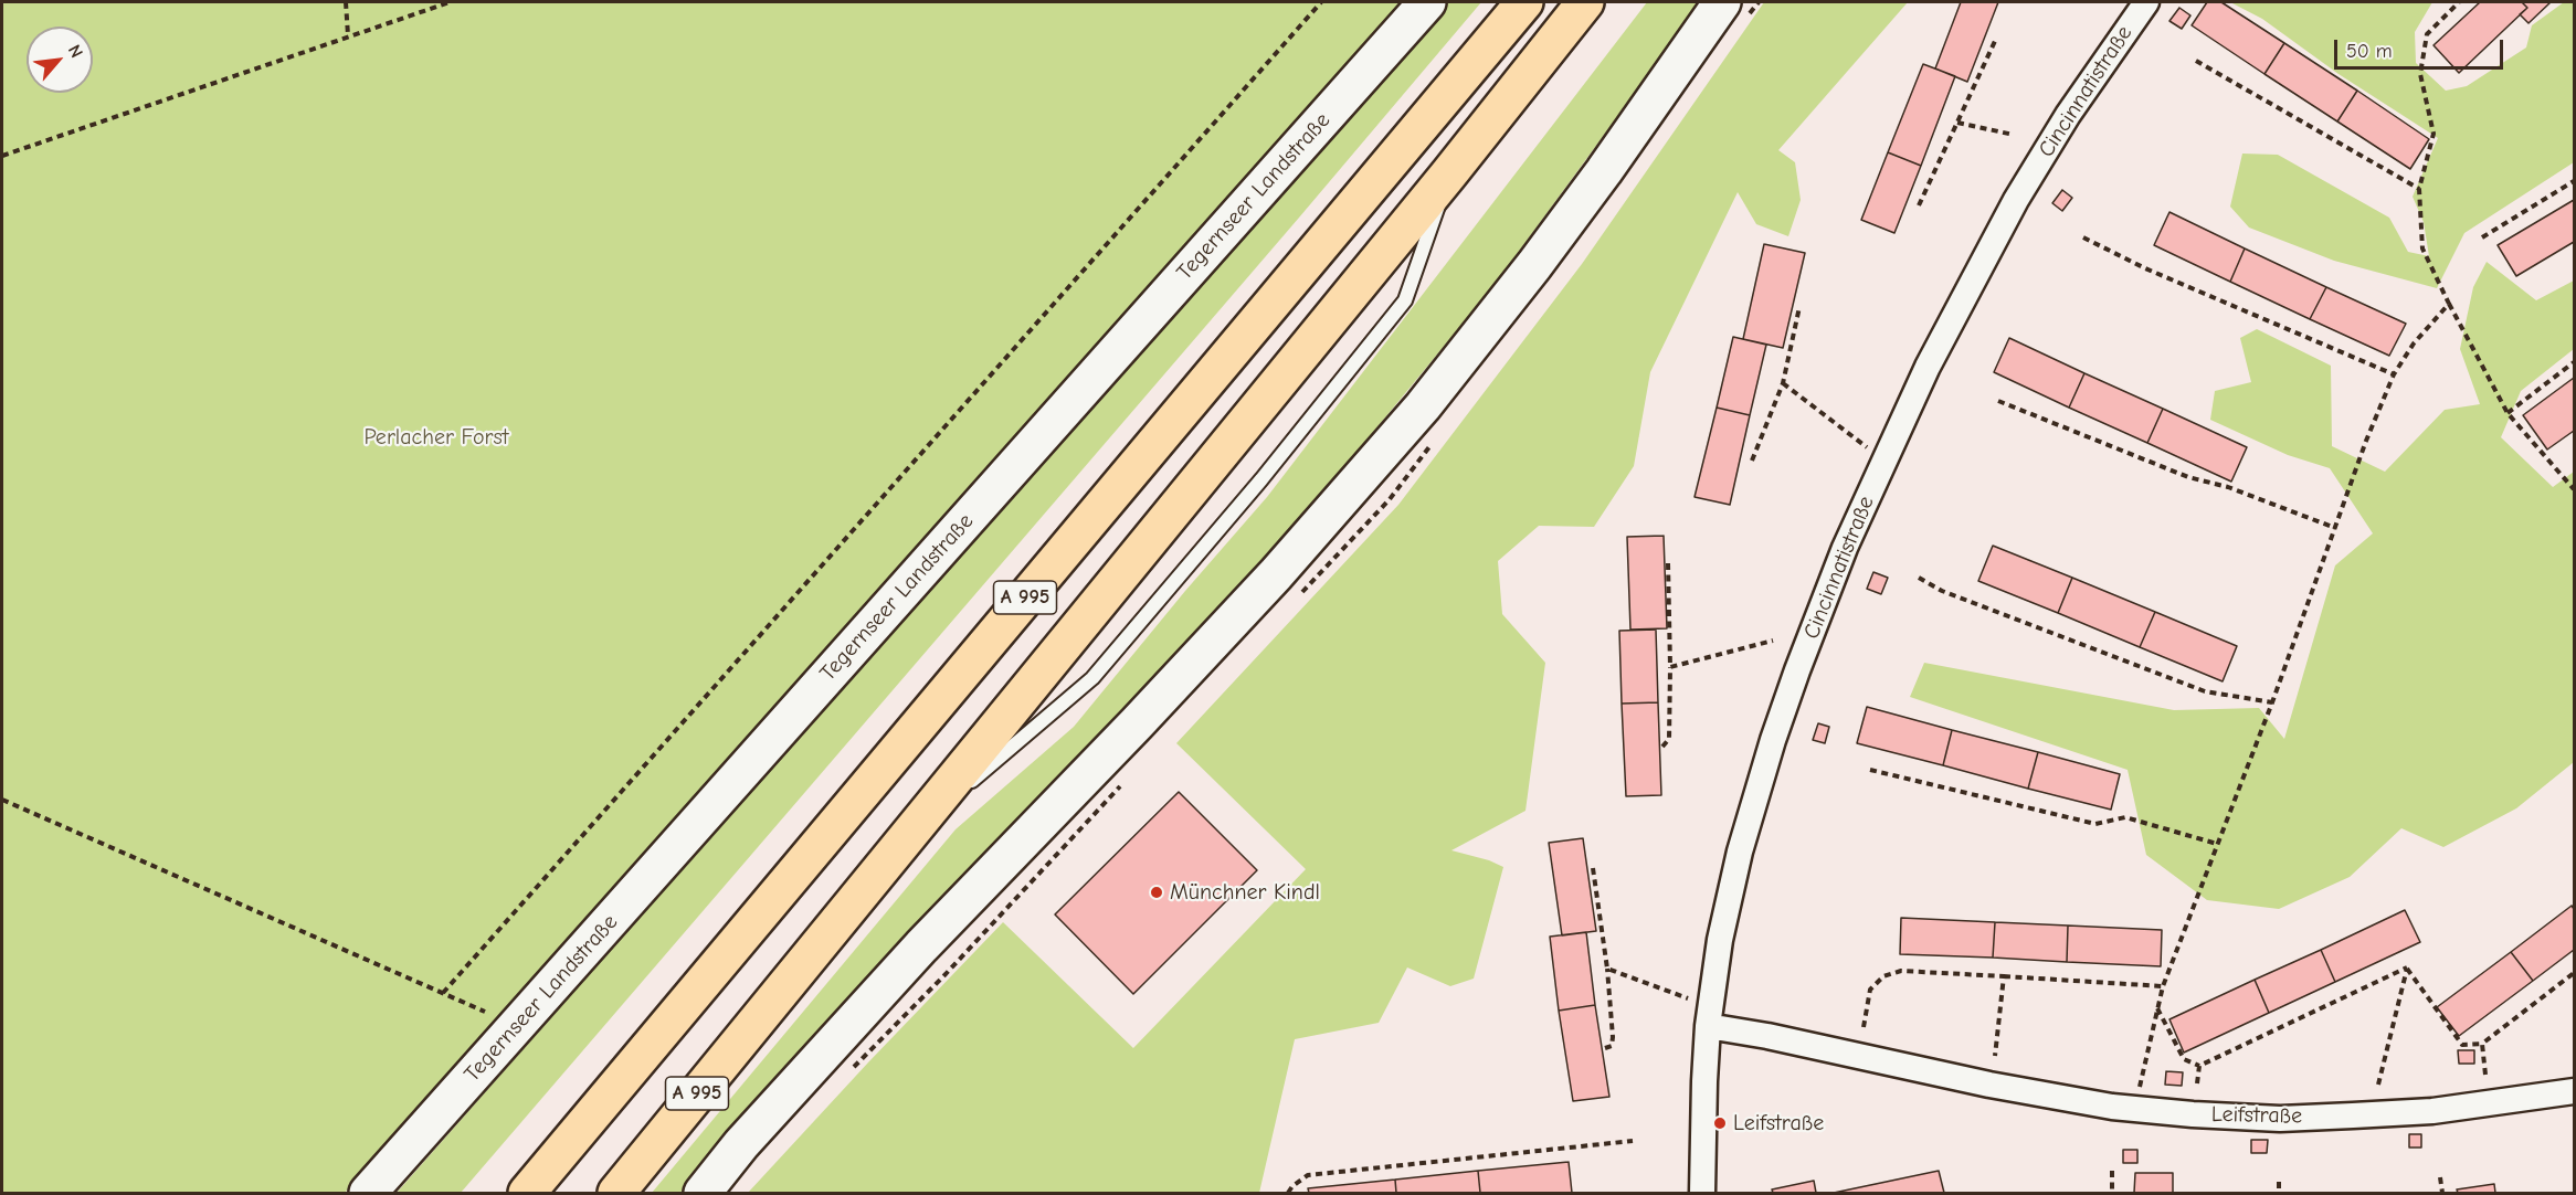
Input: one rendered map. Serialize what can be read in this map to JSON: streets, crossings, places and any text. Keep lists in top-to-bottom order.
{
  "streets": {
    "highway": ["A 995"],
    "main road": ["Tegernseer Landstraße"],
    "street": ["Cincinnatistraße", "Leifstraße"]
  },
  "crossings": [
    ["Cincinnatistraße", "Leifstraße"]
  ],
  "parks": ["Perlacher Forst"],
  "places": ["Münchner Kindl", "Leifstraße"],
  "scale_bar": "50 m",
  "north": "top right"
}
